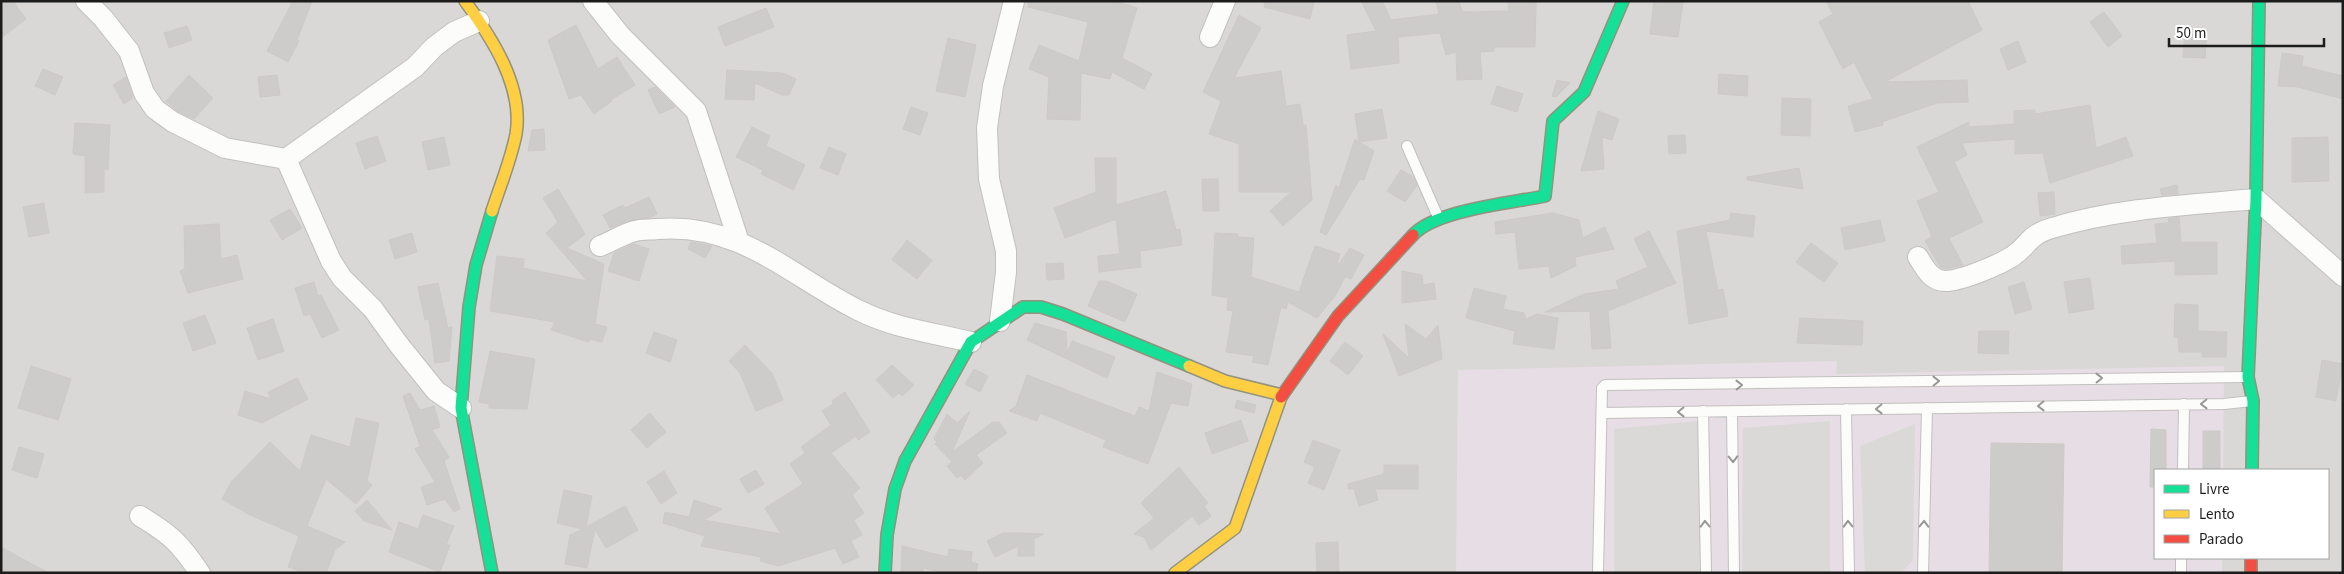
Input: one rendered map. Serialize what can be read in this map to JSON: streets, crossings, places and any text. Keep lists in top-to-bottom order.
{
  "legend": ["Livre", "Lento", "Parado"],
  "scale_bar": "50 m"
}
